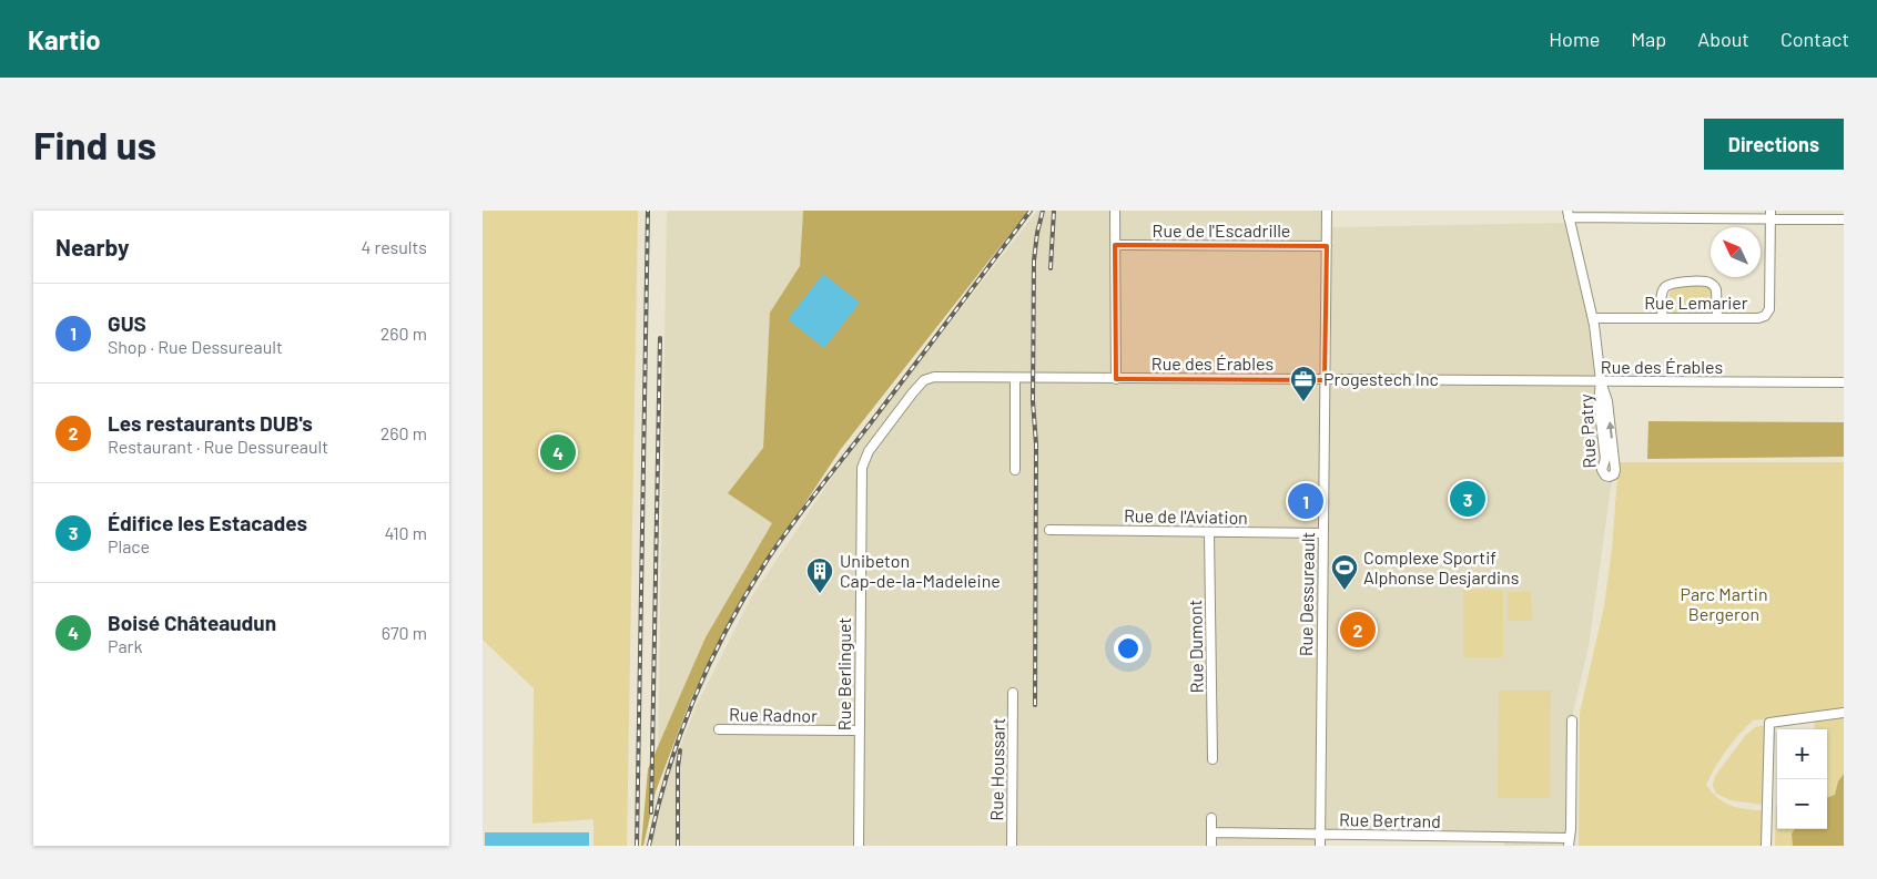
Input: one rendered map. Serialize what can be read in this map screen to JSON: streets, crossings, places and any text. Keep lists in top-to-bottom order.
{
  "streets": {
    "street": [
      "Rue de l'Escadrille",
      "Rue Lemarier",
      "Rue des Érables",
      "Rue Patry",
      "Rue de l'Aviation",
      "Rue Dessureault",
      "Rue Dumont",
      "Rue Berlinguet",
      "Rue Radnor",
      "Rue Houssart",
      "Rue Bertrand"
    ]
  },
  "crossings": [
    ["Rue de l'Escadrille", "Rue Dessureault"],
    ["Rue Lemarier", "Rue Patry"],
    ["Rue des Érables", "Rue Patry"],
    ["Rue des Érables", "Rue Dessureault"],
    ["Rue des Érables", "Rue Berlinguet"],
    ["Rue de l'Aviation", "Rue Dessureault"],
    ["Rue de l'Aviation", "Rue Dumont"],
    ["Rue Dessureault", "Rue Bertrand"],
    ["Rue Berlinguet", "Rue Radnor"]
  ],
  "parks": ["Parc Martin Bergeron"],
  "places": {
    "office": ["Progestech Inc"],
    "sports": ["Complexe Sportif Alphonse Desjardins"],
    "building": ["Unibeton Cap-de-la-Madeleine"]
  },
  "north": "top left",
  "page": {
    "header": "Kartio",
    "nav": [
      "Home",
      "Map",
      "About",
      "Contact"
    ],
    "buttons": "Directions",
    "title": "Find us",
    "heading": ["Nearby", "4 results"],
    "list": [
      {
        "mark": "1",
        "name": "GUS",
        "note": "Shop · Rue Dessureault",
        "value": "260 m"
      },
      {
        "mark": "2",
        "name": "Les restaurants DUB's",
        "note": "Restaurant · Rue Dessureault",
        "value": "260 m"
      },
      {
        "mark": "3",
        "name": "Édifice les Estacades",
        "note": "Place",
        "value": "410 m"
      },
      {
        "mark": "4",
        "name": "Boisé Châteaudun",
        "note": "Park",
        "value": "670 m"
      }
    ],
    "pins": [
      "4",
      "3",
      "1",
      "2"
    ],
    "map_buttons": ["+", "−"]
  }
}
